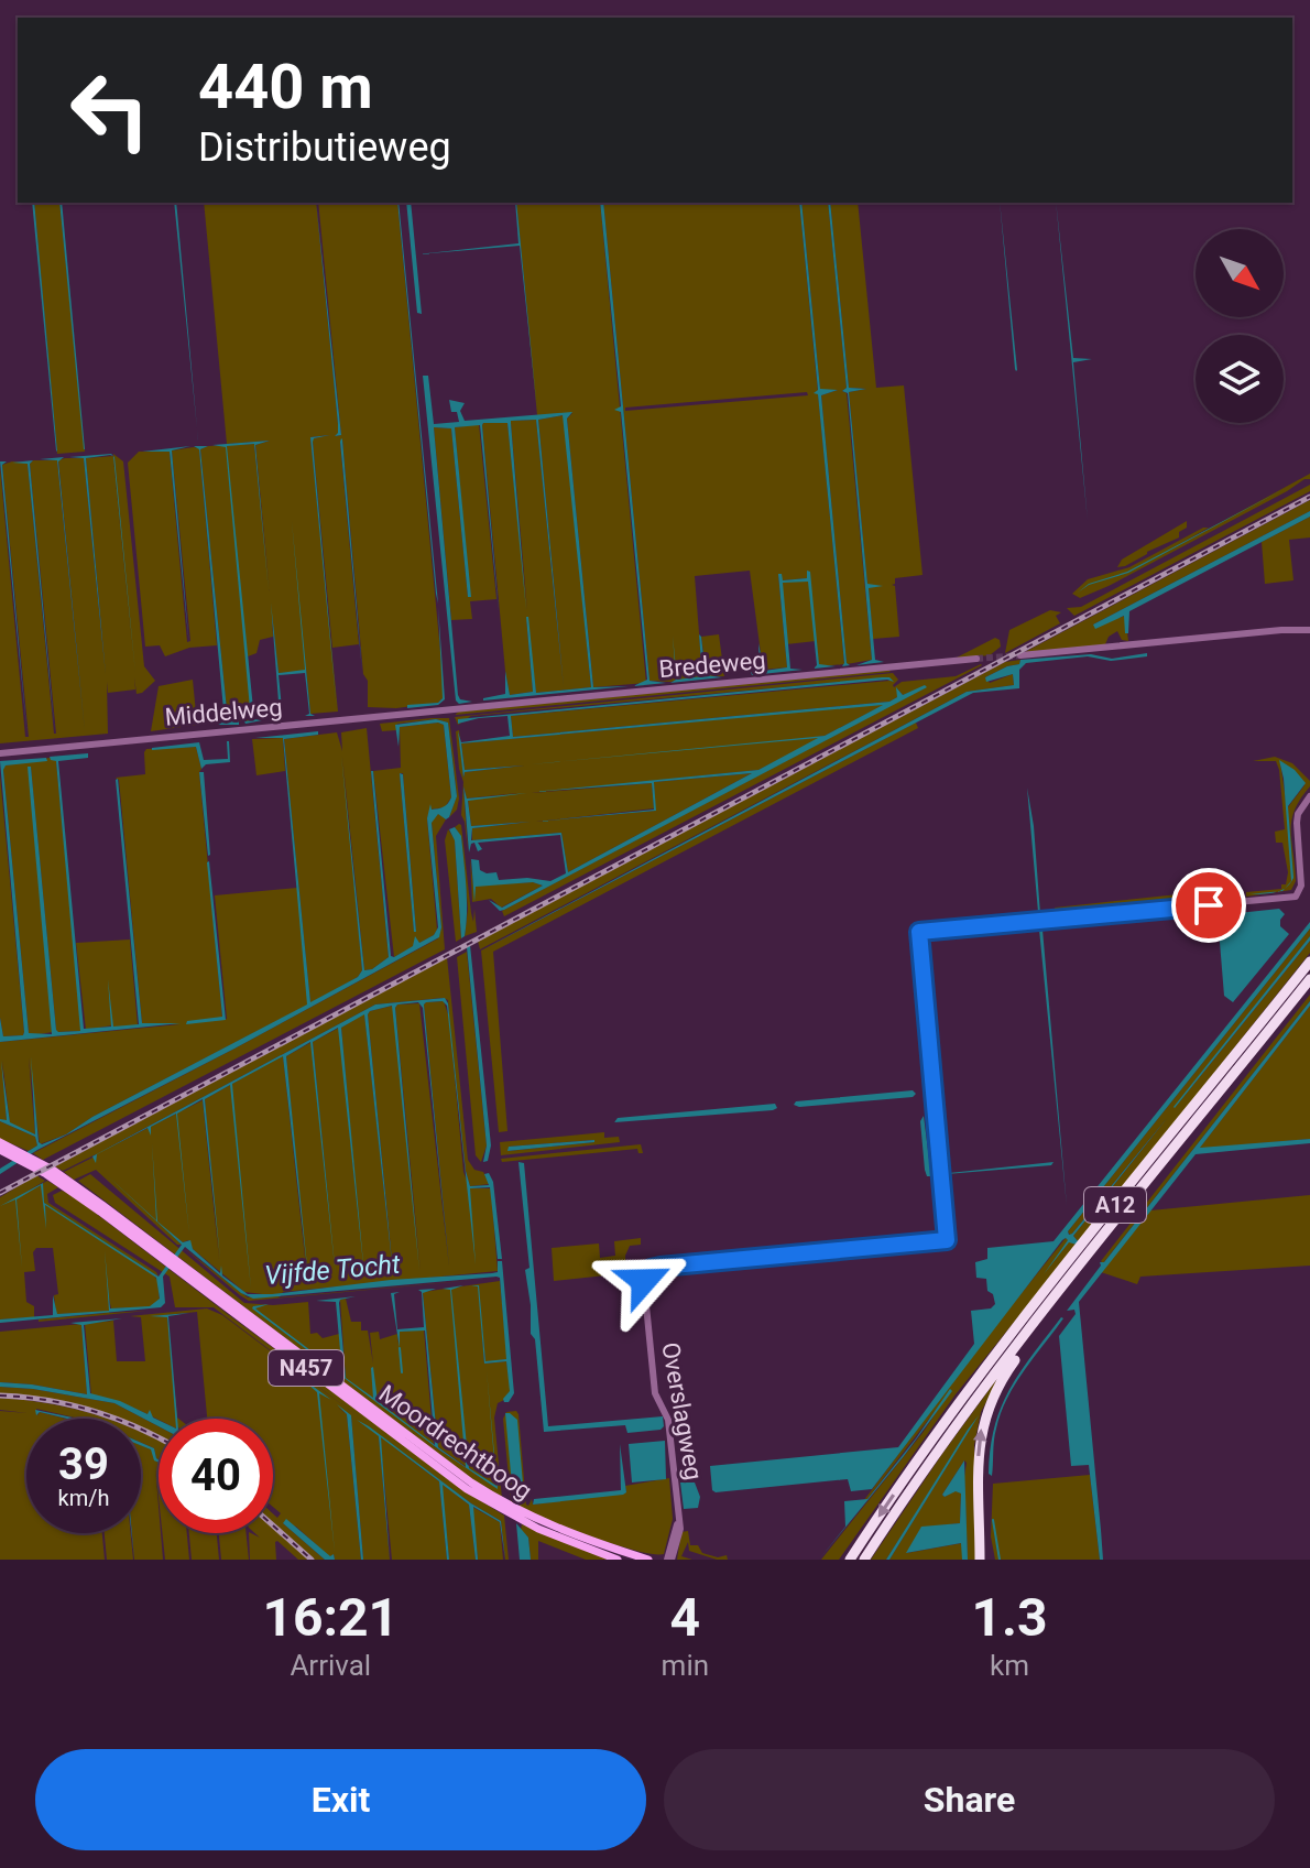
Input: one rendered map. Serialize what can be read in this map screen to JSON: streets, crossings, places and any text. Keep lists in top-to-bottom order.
{
  "streets": {
    "highway": ["A12"],
    "main road": ["N457", "Moordrechtboog"],
    "street": ["Bredeweg", "Middelweg", "Overslagweg"]
  },
  "crossings": [
    ["Bredeweg", "Middelweg"]
  ],
  "water": ["Vijfde Tocht"],
  "north": "bottom right",
  "page": {
    "turn": ["440 m", "Distributieweg"],
    "speed": "39 km/h",
    "limit": "40",
    "eta": [
      "16:21",
      "Arrival",
      "4",
      "min",
      "1.3",
      "km"
    ],
    "buttons": ["Exit", "Share"]
  }
}
